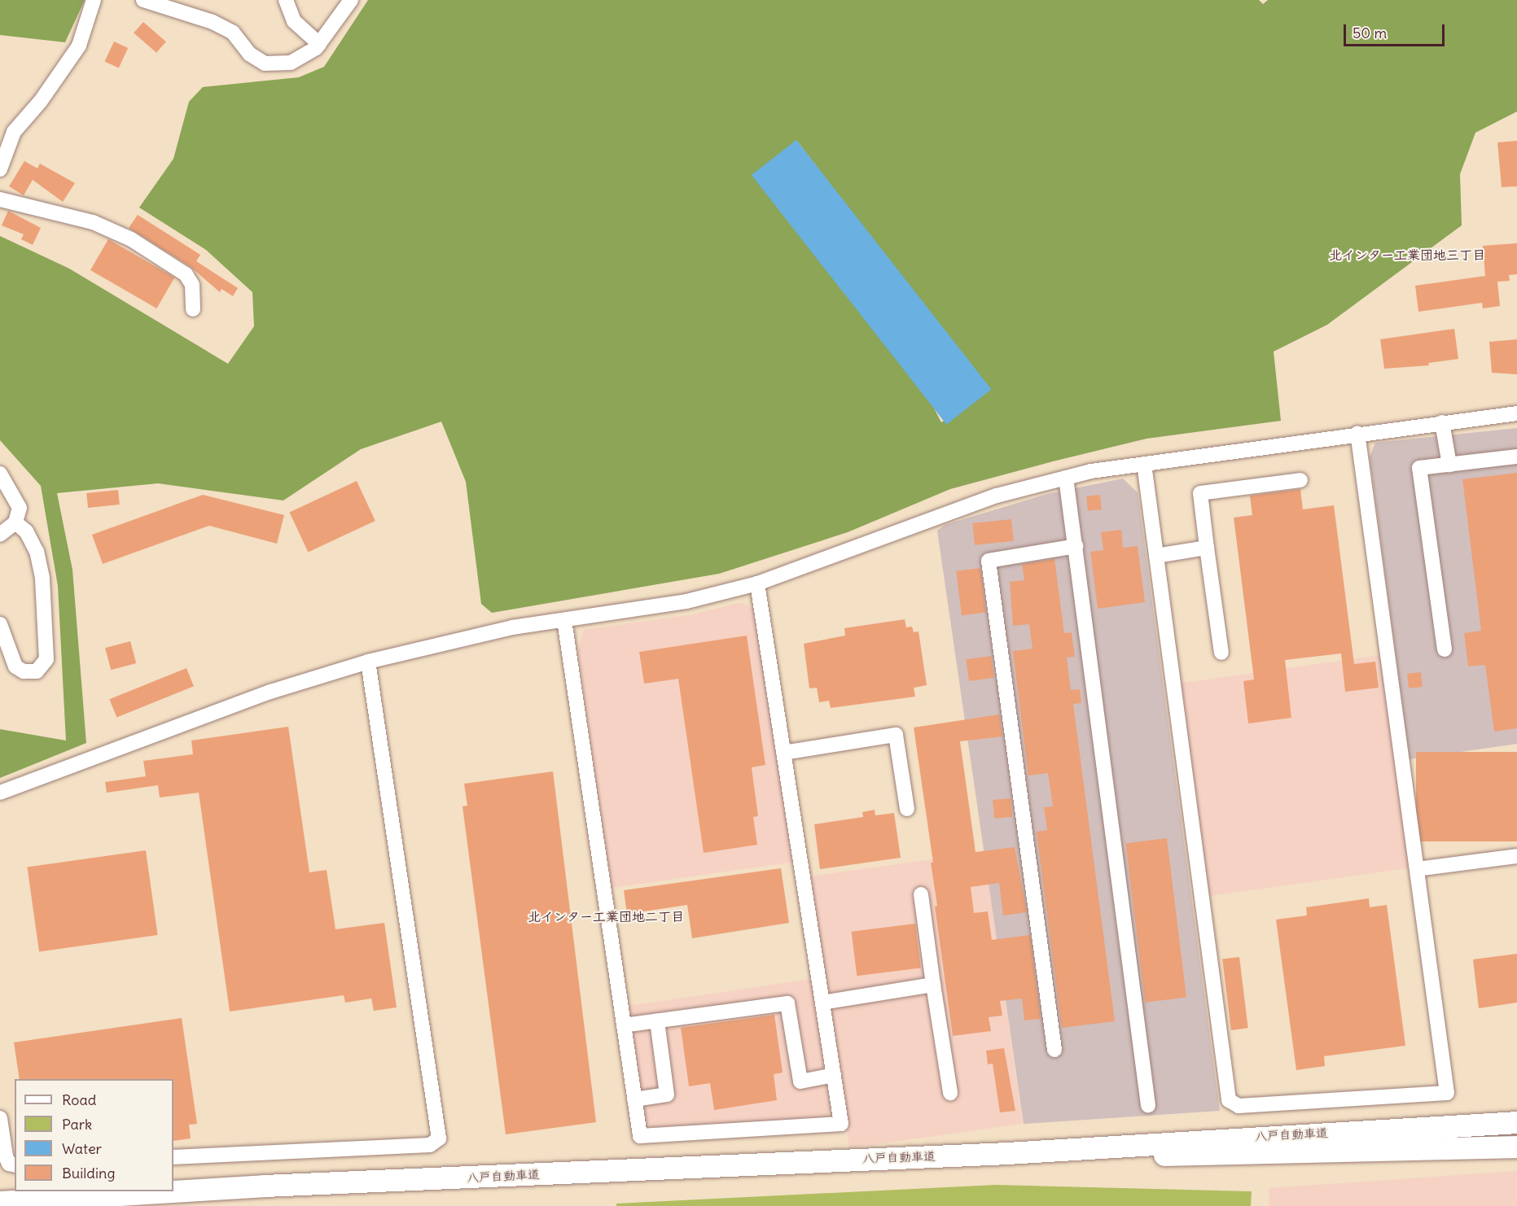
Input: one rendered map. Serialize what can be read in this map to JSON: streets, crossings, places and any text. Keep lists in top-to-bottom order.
{
  "streets": {
    "highway": ["八戸自動車道"]
  },
  "districts": ["北インター工業団地三丁目", "北インター工業団地二丁目"],
  "legend": [
    "Road",
    "Park",
    "Water",
    "Building"
  ],
  "scale_bar": "50 m"
}
